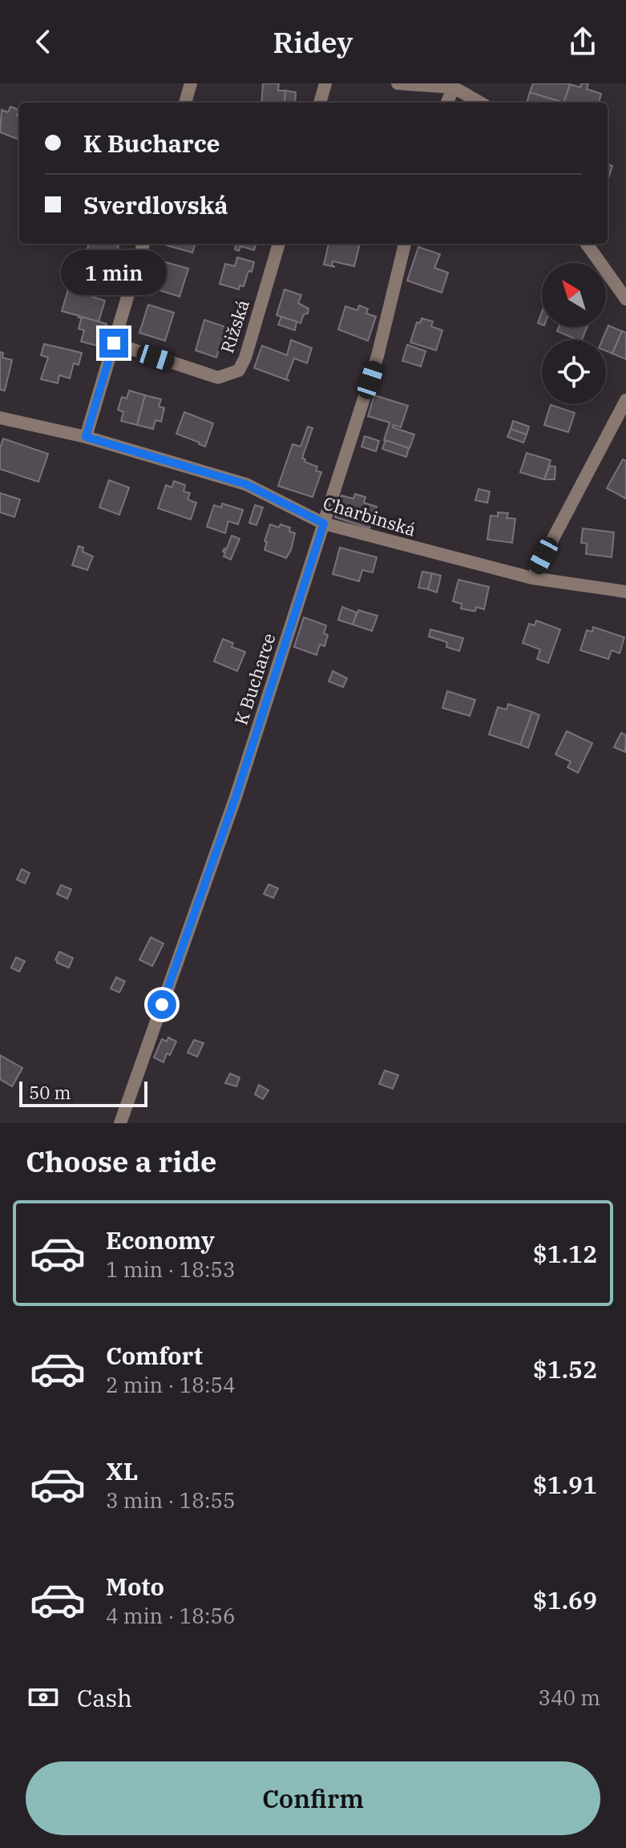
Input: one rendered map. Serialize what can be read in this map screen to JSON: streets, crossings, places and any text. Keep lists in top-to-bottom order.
{
  "streets": {
    "street": ["Rižská", "Charbinská", "K Bucharce"]
  },
  "crossings": [
    ["Charbinská", "K Bucharce"]
  ],
  "scale_bar": "50 m",
  "north": "top left",
  "page": {
    "header": "Ridey",
    "banner": ["K Bucharce", "Sverdlovská"],
    "bubble": "1 min",
    "scale": "50 m",
    "heading": "Choose a ride",
    "list": [
      {
        "name": "Economy",
        "note": "1 min · 18:53",
        "value": "$1.12"
      },
      {
        "name": "Comfort",
        "note": "2 min · 18:54",
        "value": "$1.52"
      },
      {
        "name": "XL",
        "note": "3 min · 18:55",
        "value": "$1.91"
      },
      {
        "name": "Moto",
        "note": "4 min · 18:56",
        "value": "$1.69"
      }
    ],
    "pay": ["Cash", "340 m"],
    "buttons": "Confirm"
  }
}
